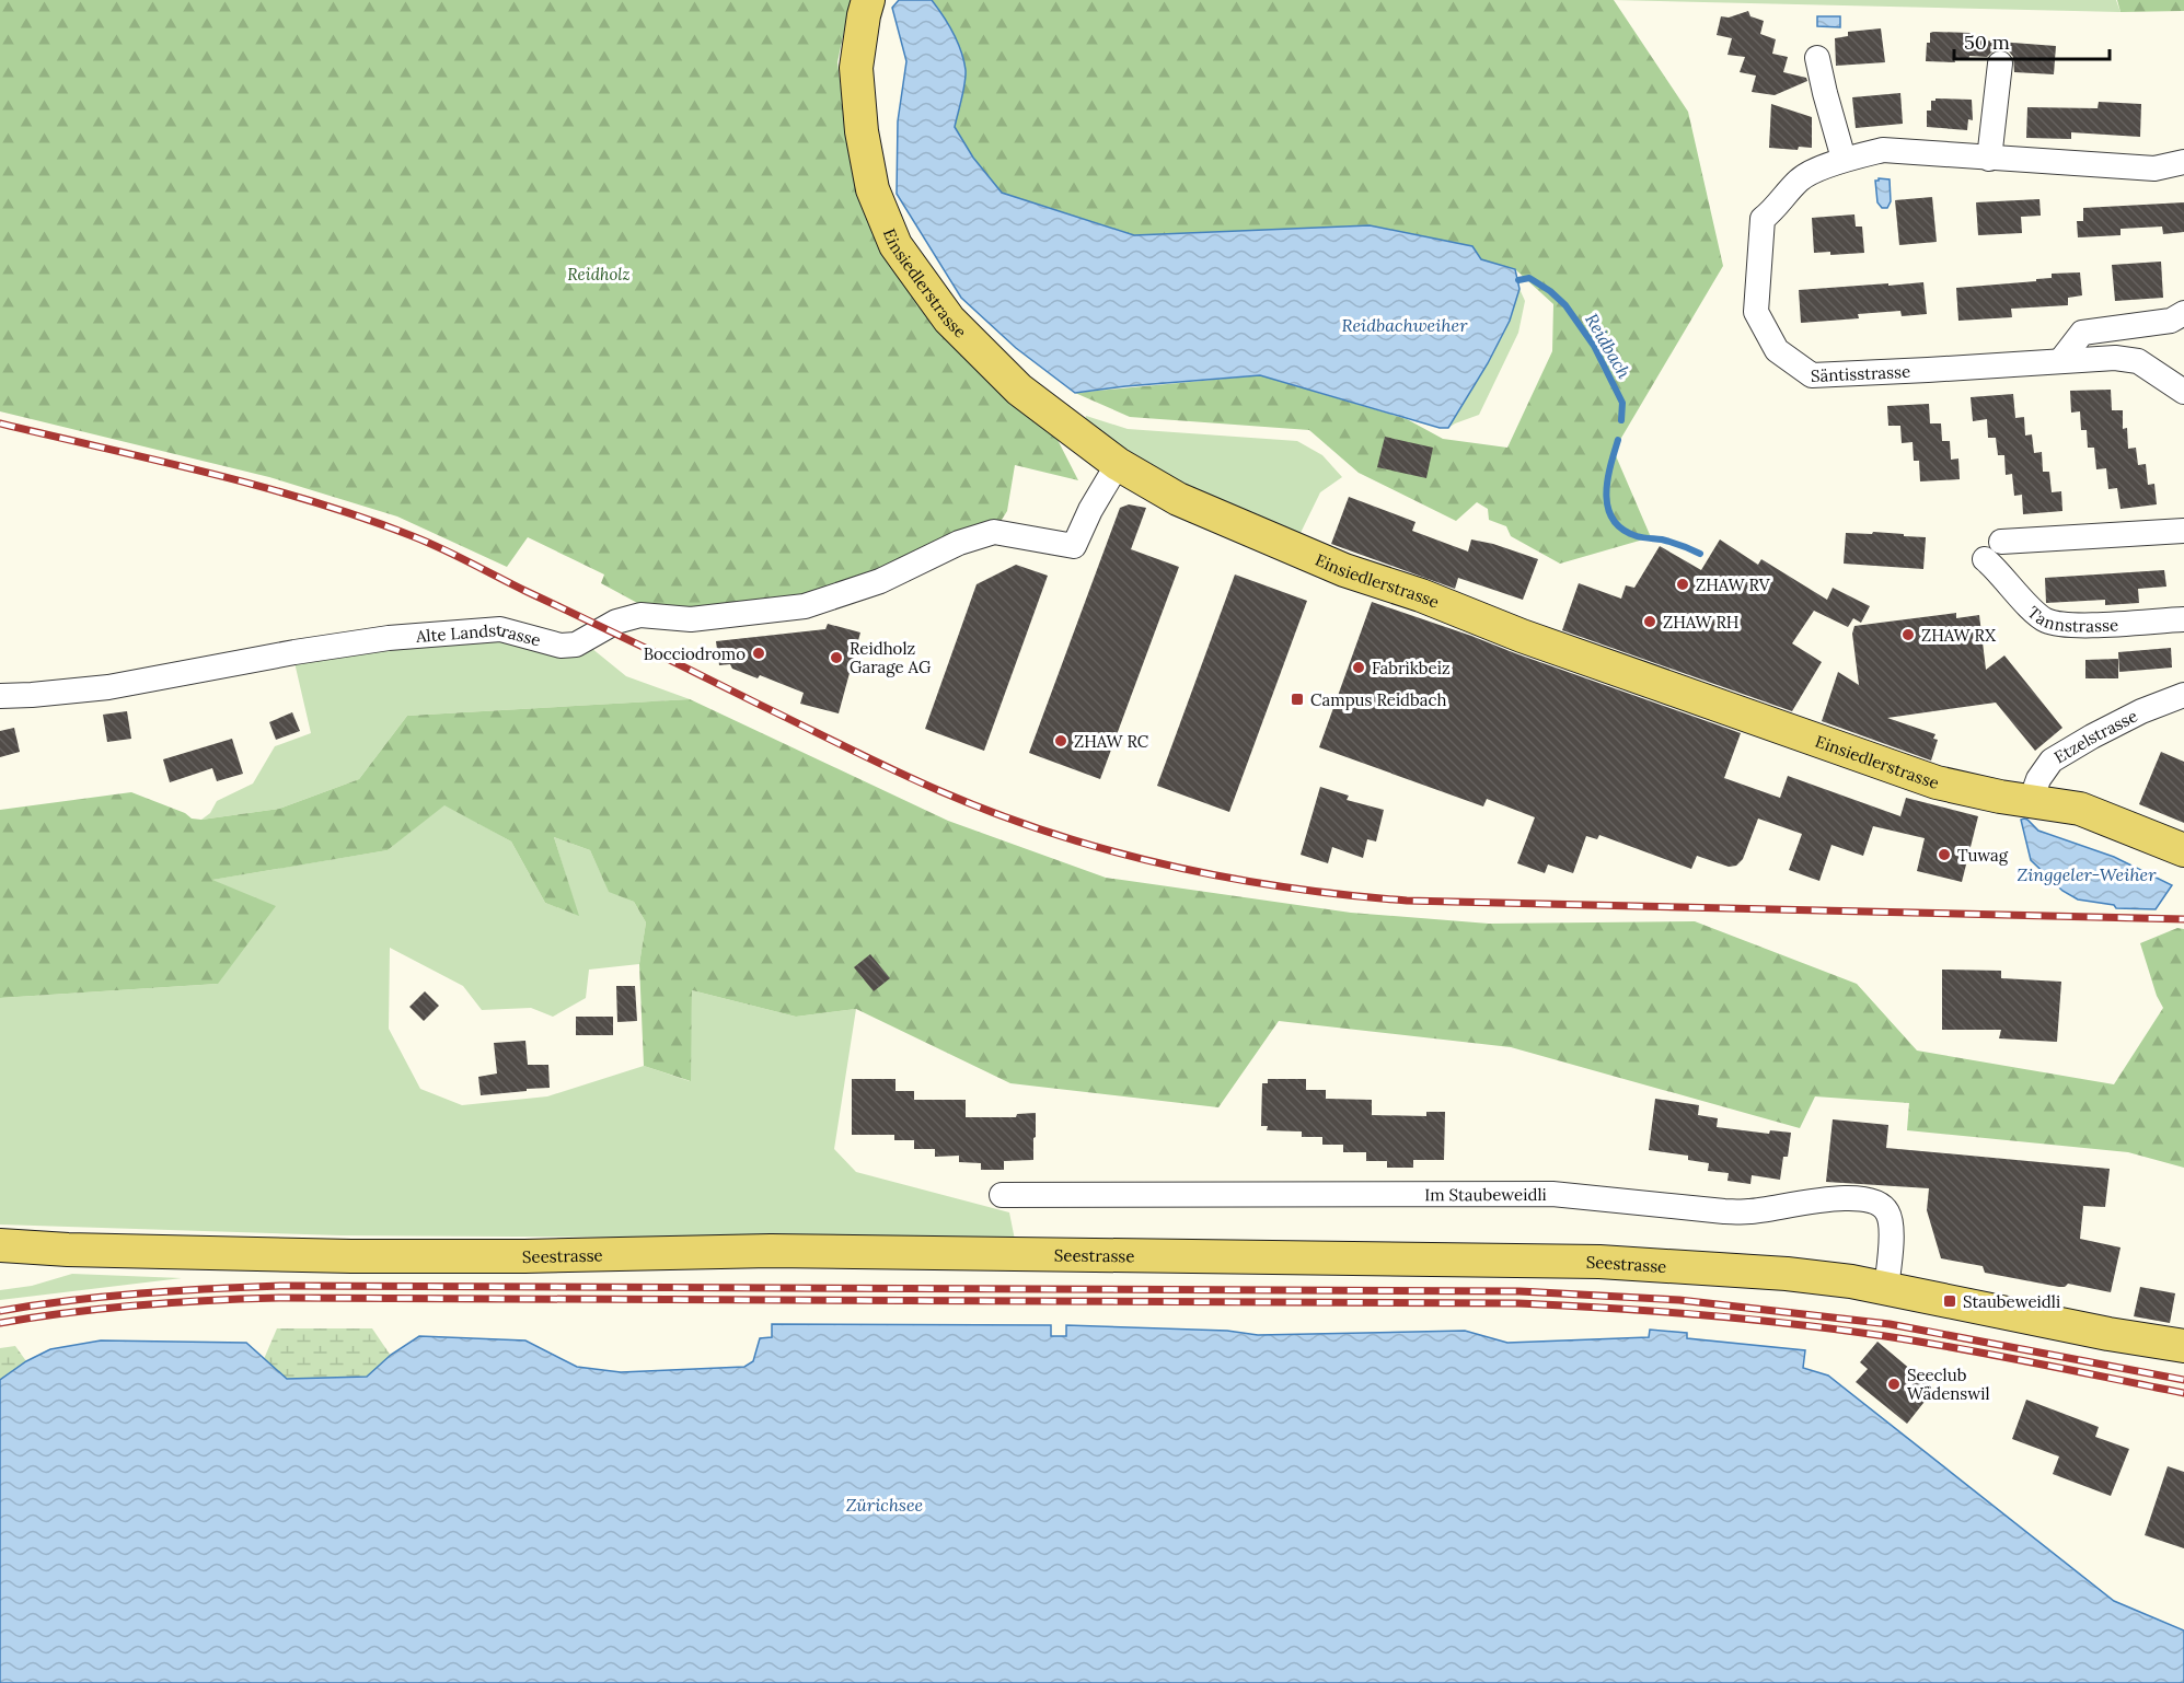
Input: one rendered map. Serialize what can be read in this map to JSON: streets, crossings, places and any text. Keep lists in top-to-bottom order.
{
  "streets": {
    "main road": ["Einsiedlerstrasse", "Seestrasse"],
    "street": [
      "Säntisstrasse",
      "Tannstrasse",
      "Alte Landstrasse",
      "Etzelstrasse",
      "Im Staubeweidli"
    ]
  },
  "crossings": [
    ["Einsiedlerstrasse", "Alte Landstrasse"],
    ["Einsiedlerstrasse", "Etzelstrasse"],
    ["Im Staubeweidli", "Seestrasse"]
  ],
  "water": [
    "Reidbachweiher",
    "Reidbach",
    "Zinggeler-Weiher",
    "Zürichsee"
  ],
  "parks": ["Reidholz"],
  "places": {
    "other": [
      "ZHAW RV",
      "ZHAW RH",
      "ZHAW RX",
      "Bocciodromo",
      "Reidholz Garage AG",
      "Fabrikbeiz",
      "ZHAW RC",
      "Tuwag",
      "Seeclub Wädenswil"
    ],
    "transit": ["Campus Reidbach", "Staubeweidli"]
  },
  "scale_bar": "50 m"
}
